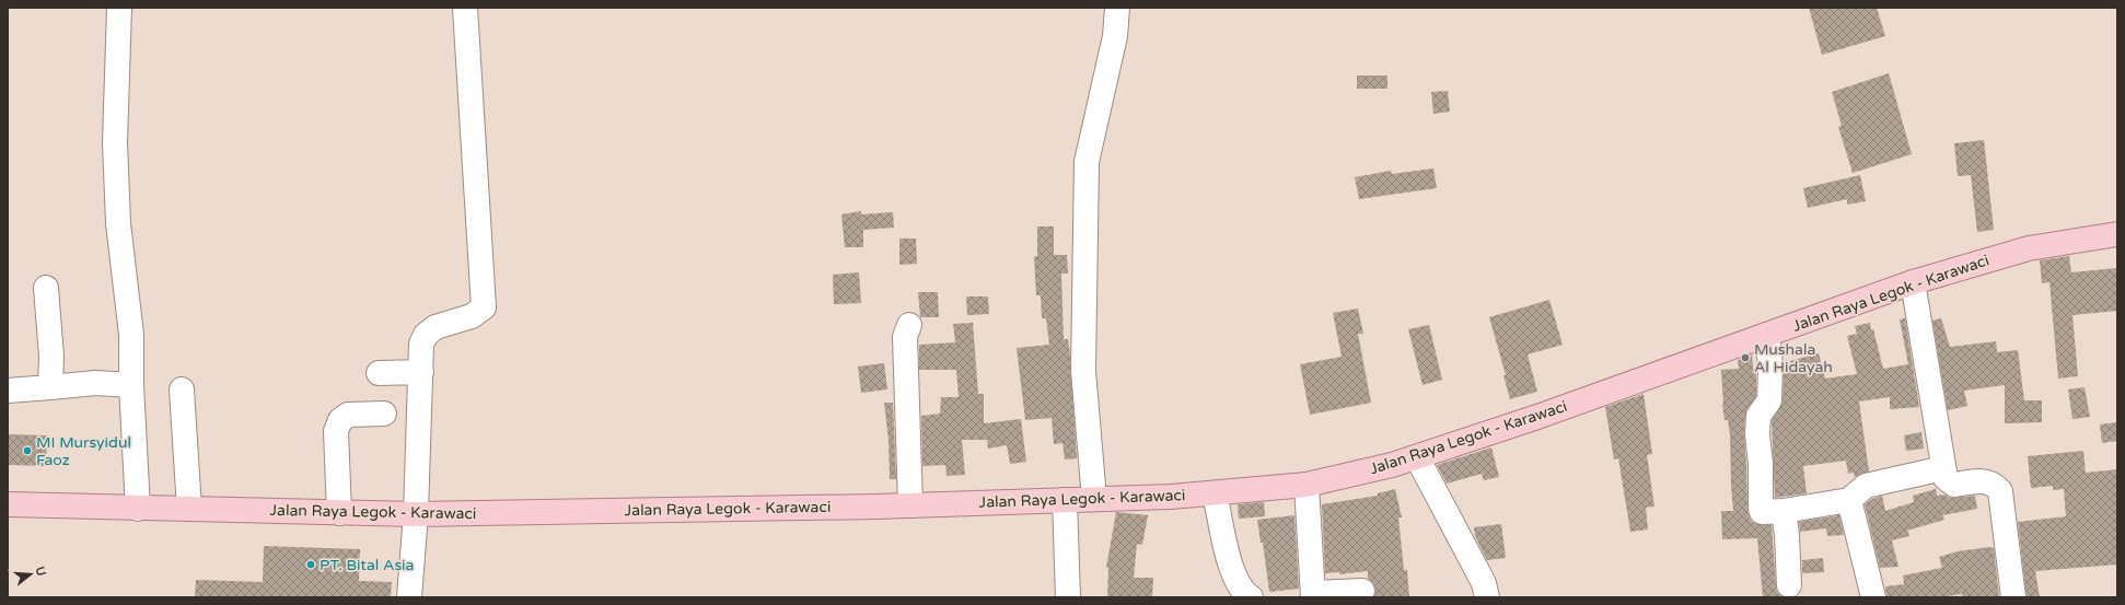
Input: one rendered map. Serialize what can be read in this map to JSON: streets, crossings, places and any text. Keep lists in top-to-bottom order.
{
  "streets": {
    "main road": ["Jalan Raya Legok - Karawaci"]
  },
  "places": ["Mushala Al Hidayah", "MI Mursyidul Faoz", "PT. Bital Asia"],
  "north": "right"
}
